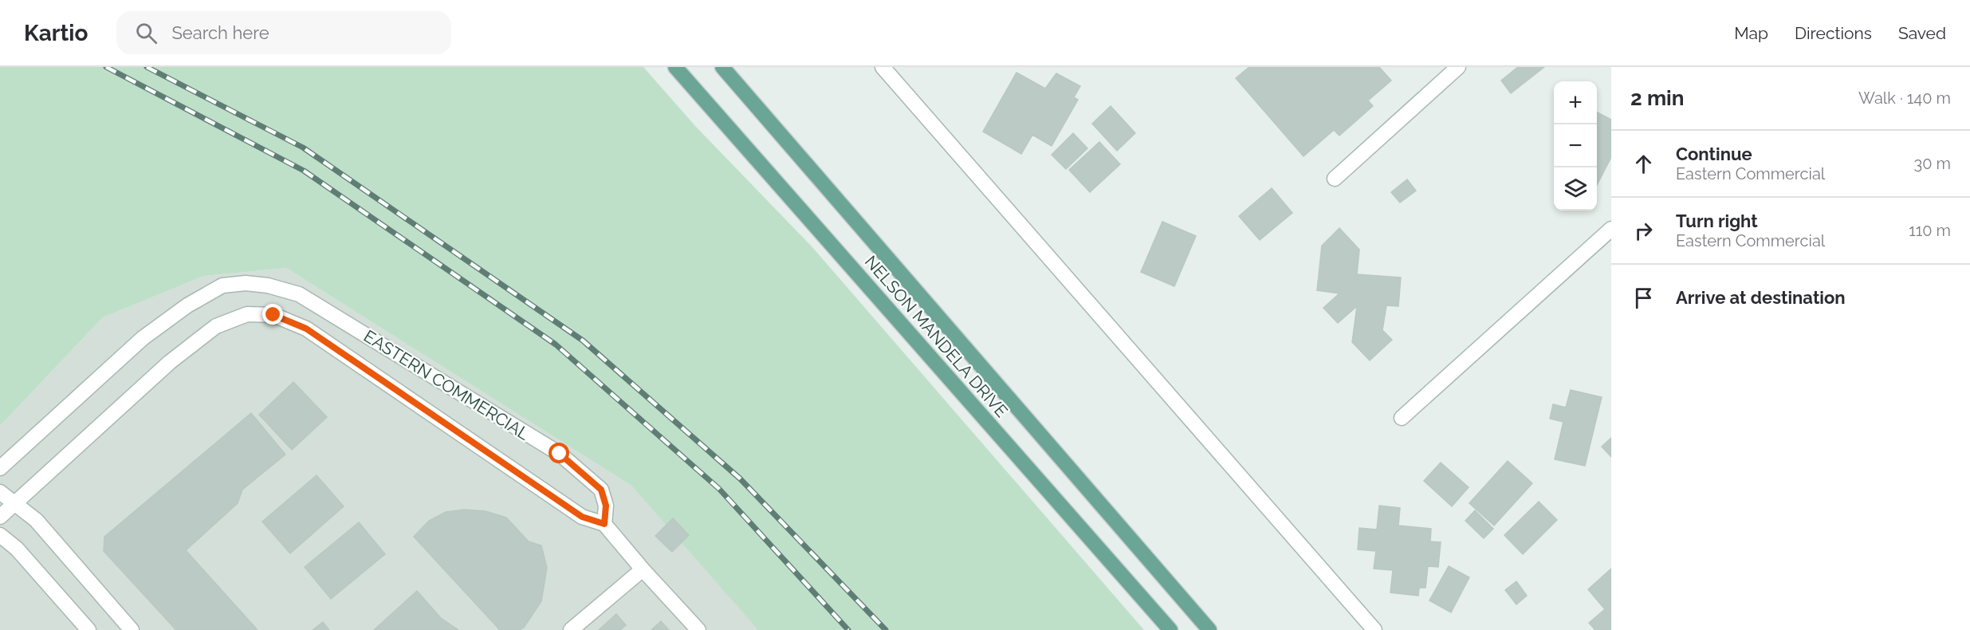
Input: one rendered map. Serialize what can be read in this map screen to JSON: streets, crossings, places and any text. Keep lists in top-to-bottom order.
{
  "streets": {
    "main road": ["NELSON MANDELA DRIVE"],
    "street": ["EASTERN COMMERCIAL"]
  },
  "page": {
    "header": "Kartio",
    "search": "Search here",
    "nav": ["Map", "Directions", "Saved"],
    "heading": ["2 min", "Walk · 140 m"],
    "map_buttons": ["+", "−"],
    "list": [
      ["Continue", "Eastern Commercial", "30 m"],
      ["Turn right", "Eastern Commercial", "110 m"],
      "Arrive at destination"
    ]
  }
}
